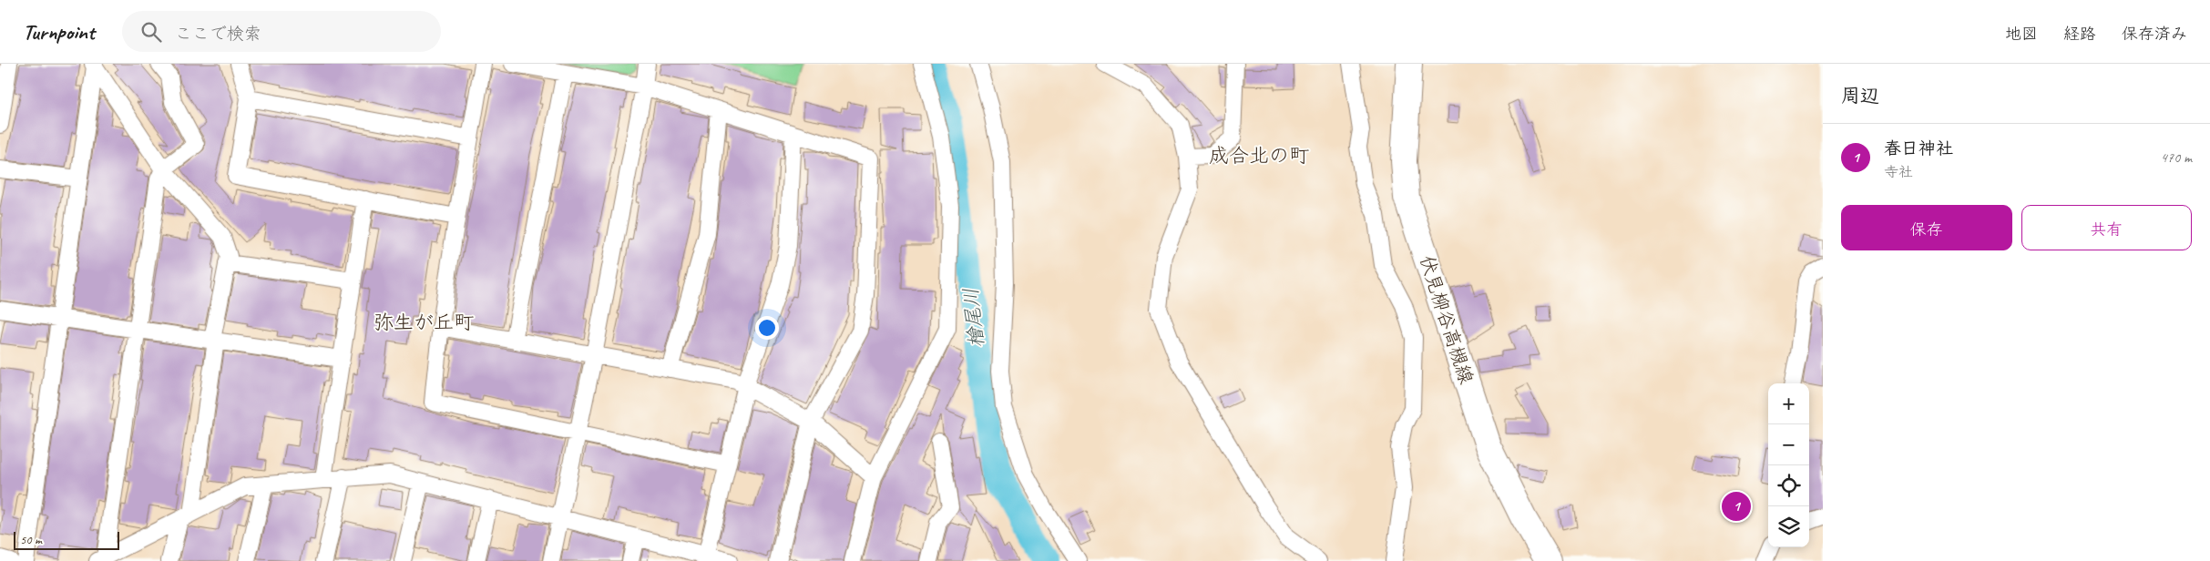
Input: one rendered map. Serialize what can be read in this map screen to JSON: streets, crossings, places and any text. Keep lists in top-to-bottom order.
{
  "streets": {
    "main road": ["伏見柳谷高槻線"]
  },
  "districts": ["成合北の町", "弥生が丘町"],
  "water": ["檜尾川"],
  "scale_bar": "50 m",
  "page": {
    "header": "Turnpoint",
    "search": "ここで検索",
    "nav": ["地図", "経路", "保存済み"],
    "heading": "周辺",
    "list": [
      {
        "mark": "1",
        "name": "春日神社",
        "note": "寺社",
        "value": "470 m"
      }
    ],
    "buttons": ["保存", "共有"],
    "map_buttons": ["+", "−"],
    "pins": "1",
    "scale": "50 m"
  }
}
